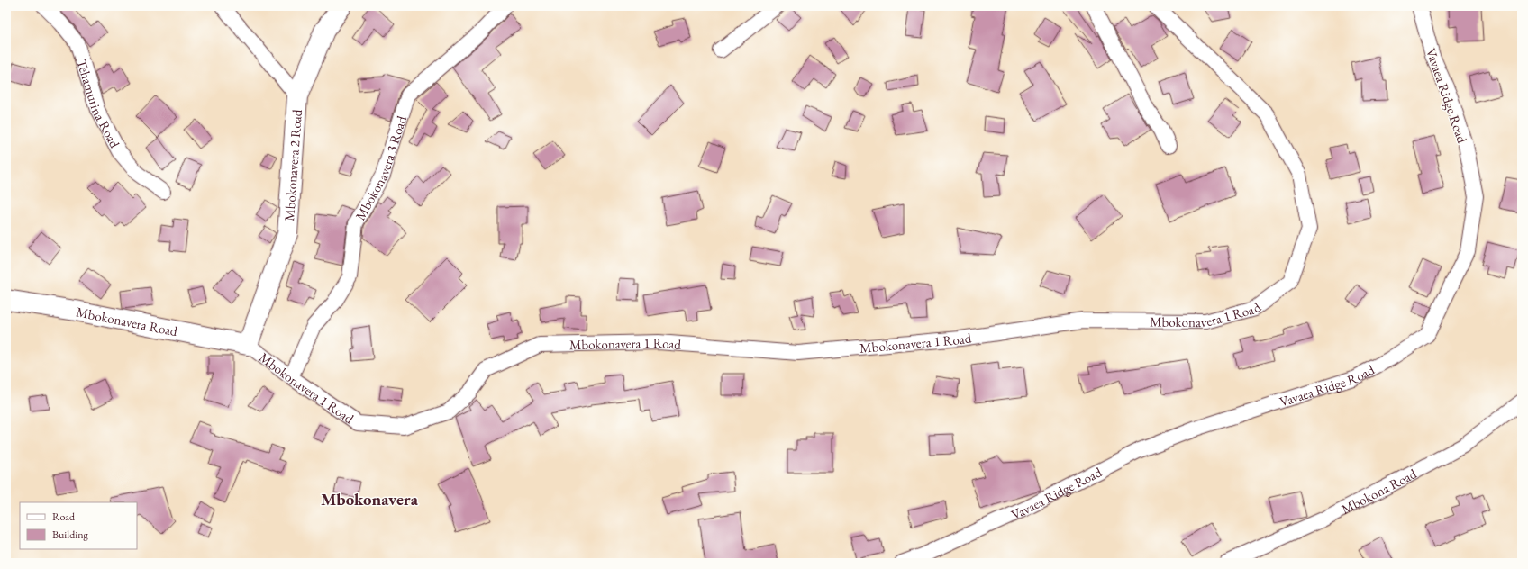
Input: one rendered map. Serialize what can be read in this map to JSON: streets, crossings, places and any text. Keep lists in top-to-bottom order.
{
  "streets": {
    "street": [
      "Vavaea Ridge Road",
      "Tehamurina Road",
      "Mbokonavera 2 Road",
      "Mbokonavera 3 Road",
      "Mbokonavera 1 Road",
      "Mbokonavera Road",
      "Mbokona Road"
    ]
  },
  "crossings": [
    ["Mbokonavera 2 Road", "Mbokonavera 1 Road"],
    ["Mbokonavera 2 Road", "Mbokonavera Road"],
    ["Mbokonavera 3 Road", "Mbokonavera 1 Road"],
    ["Mbokonavera 1 Road", "Mbokonavera Road"]
  ],
  "districts": ["Mbokonavera"],
  "legend": ["Road", "Building"]
}
